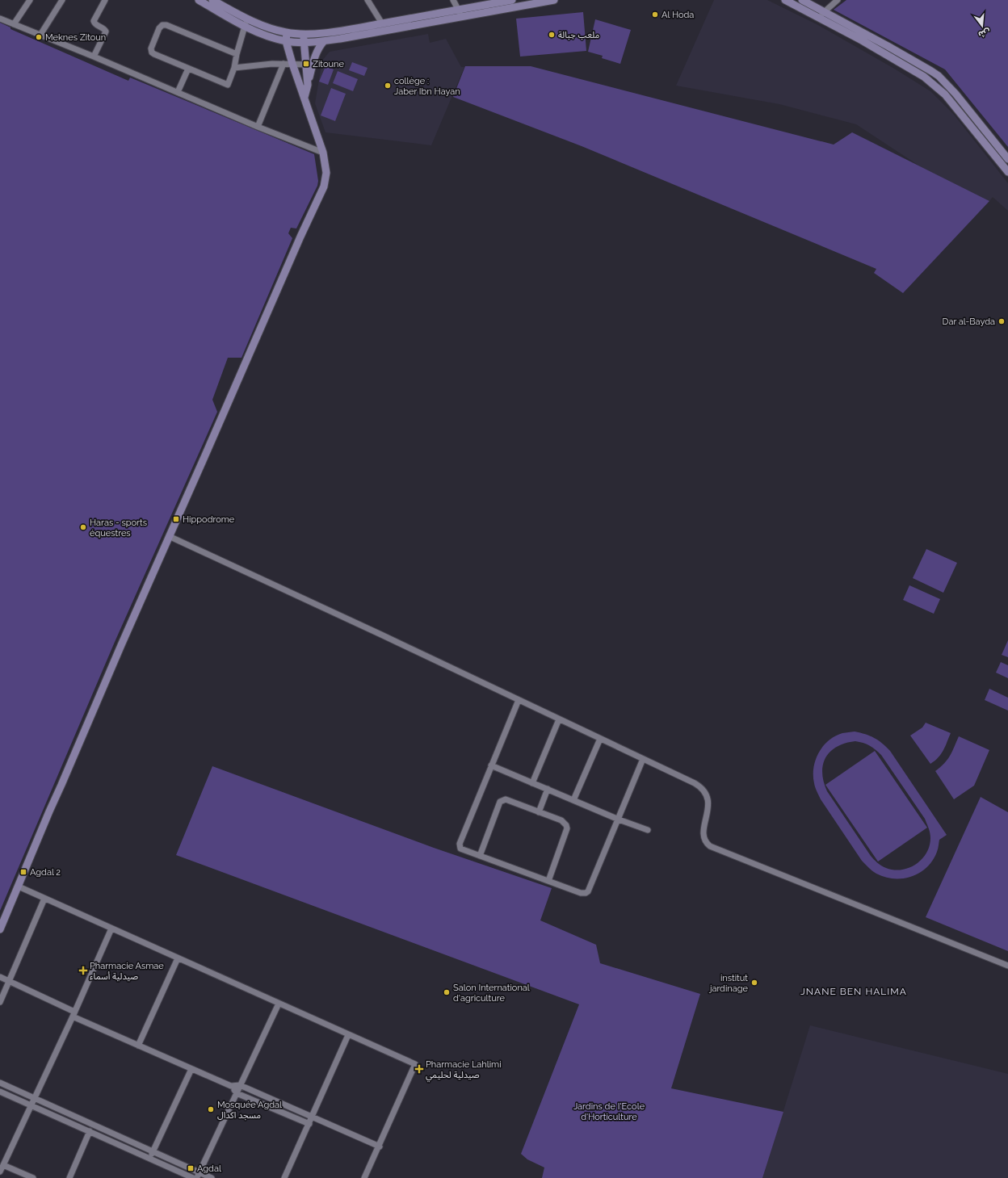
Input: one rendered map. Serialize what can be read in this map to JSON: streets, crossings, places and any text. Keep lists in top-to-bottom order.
{
  "districts": ["JNANE BEN HALIMA"],
  "parks": ["Jardins de I'Ecole d'Horticulture"],
  "places": {
    "other": [
      "Al Hoda",
      "ملعب جبالة",
      "Meknes Zitoun",
      "collège : Jaber Ibn Hayan",
      "Dar al-Bayda",
      "Haras - sports équestres",
      "institut jardinage",
      "Salon International d'agriculture",
      "Mosquée Agdal مسجد اكدال"
    ],
    "transit": [
      "Zitoune",
      "Hippodrome",
      "Agdal 2",
      "Agdal"
    ],
    "health": ["Pharmacie Asmae صيدلية أسماء", "Pharmacie Lahlimi صيدلية لحليمي"]
  },
  "north": "bottom"
}
